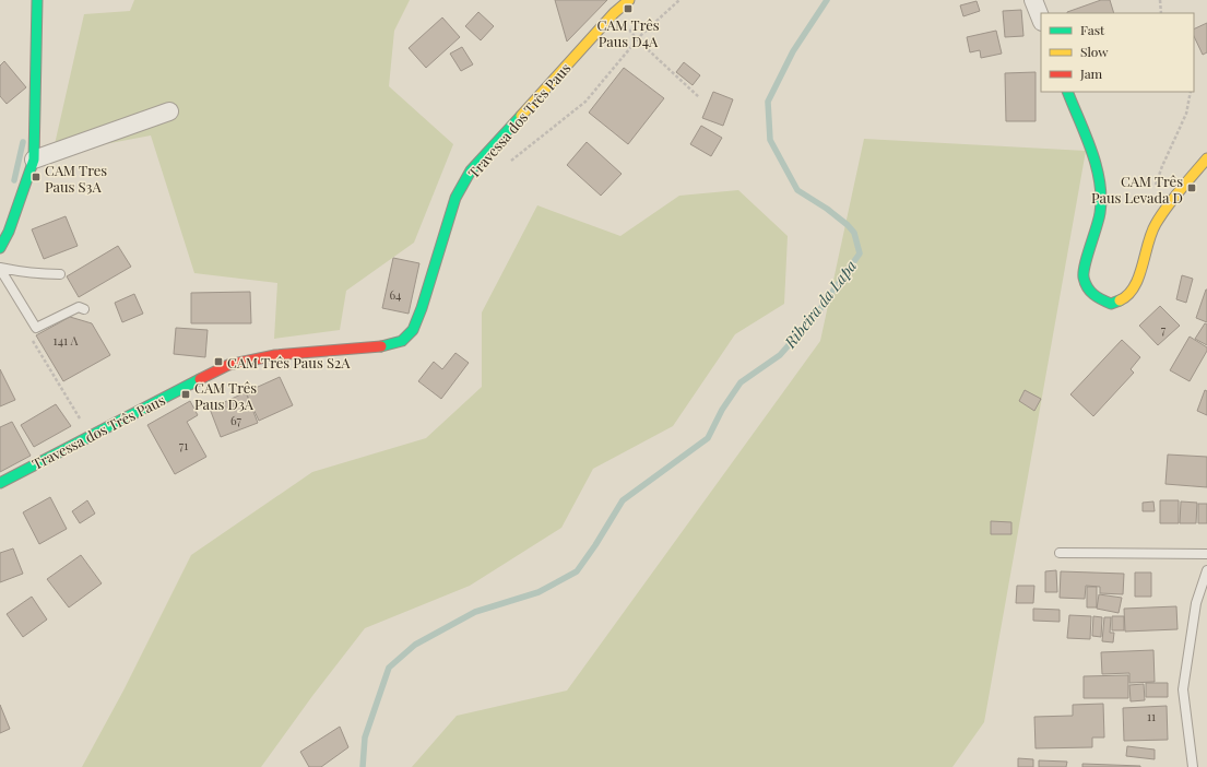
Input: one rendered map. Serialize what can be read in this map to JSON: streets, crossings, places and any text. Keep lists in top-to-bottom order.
{
  "streets": {
    "street": ["Travessa dos Três Paus"]
  },
  "water": ["Ribeira da Lapa"],
  "places": {
    "transit": [
      "CAM Três Paus D4A",
      "CAM Tres Paus S3A",
      "CAM Três Paus Levada D",
      "CAM Três Paus S2A",
      "CAM Três Paus D3A"
    ]
  },
  "house_numbers": [
    "64",
    "7",
    "141 A",
    "67",
    "71",
    "11"
  ],
  "legend": ["Fast", "Slow", "Jam"]
}
